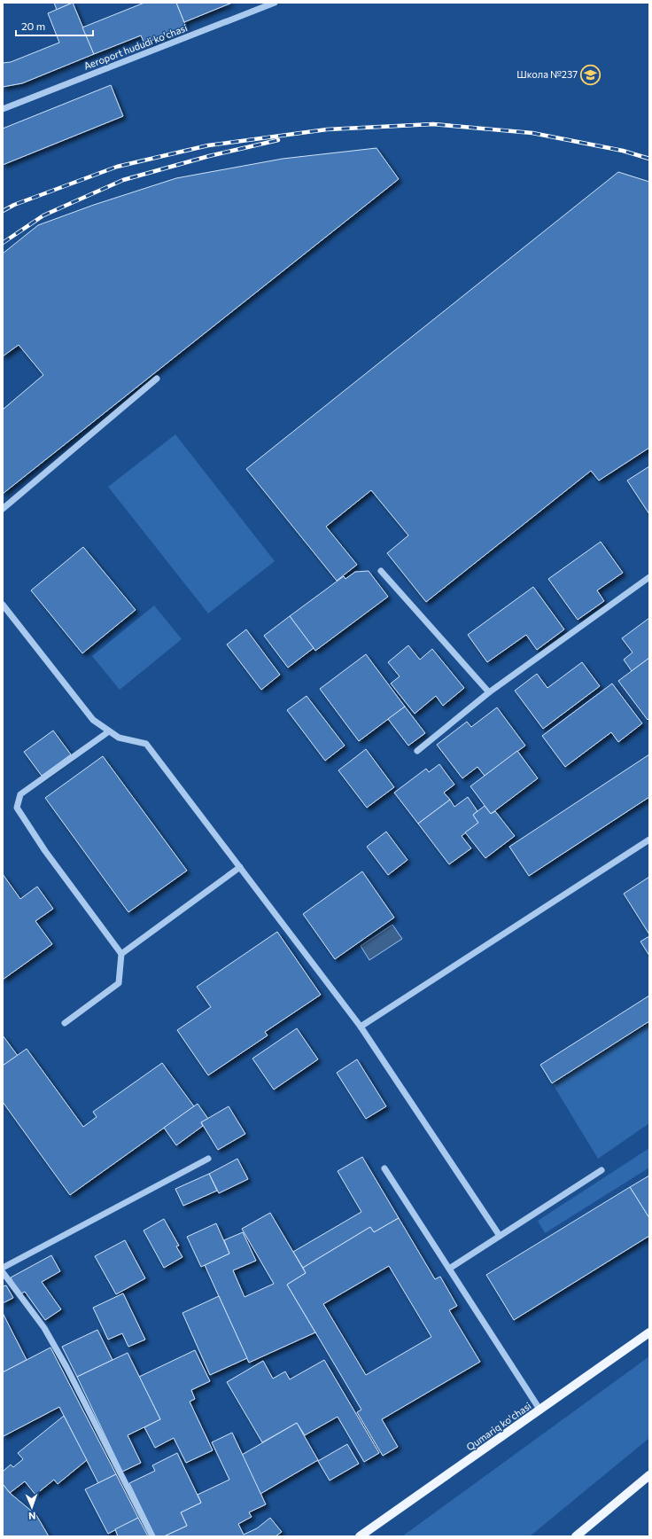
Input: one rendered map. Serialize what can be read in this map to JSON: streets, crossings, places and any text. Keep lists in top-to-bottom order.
{
  "streets": {
    "main road": ["Qumariq ko'chasi"],
    "street": ["Aeroport hududi ko'chasi"]
  },
  "places": {
    "school or university": ["Школа №237"]
  },
  "scale_bar": "20 m",
  "north": "bottom"
}
